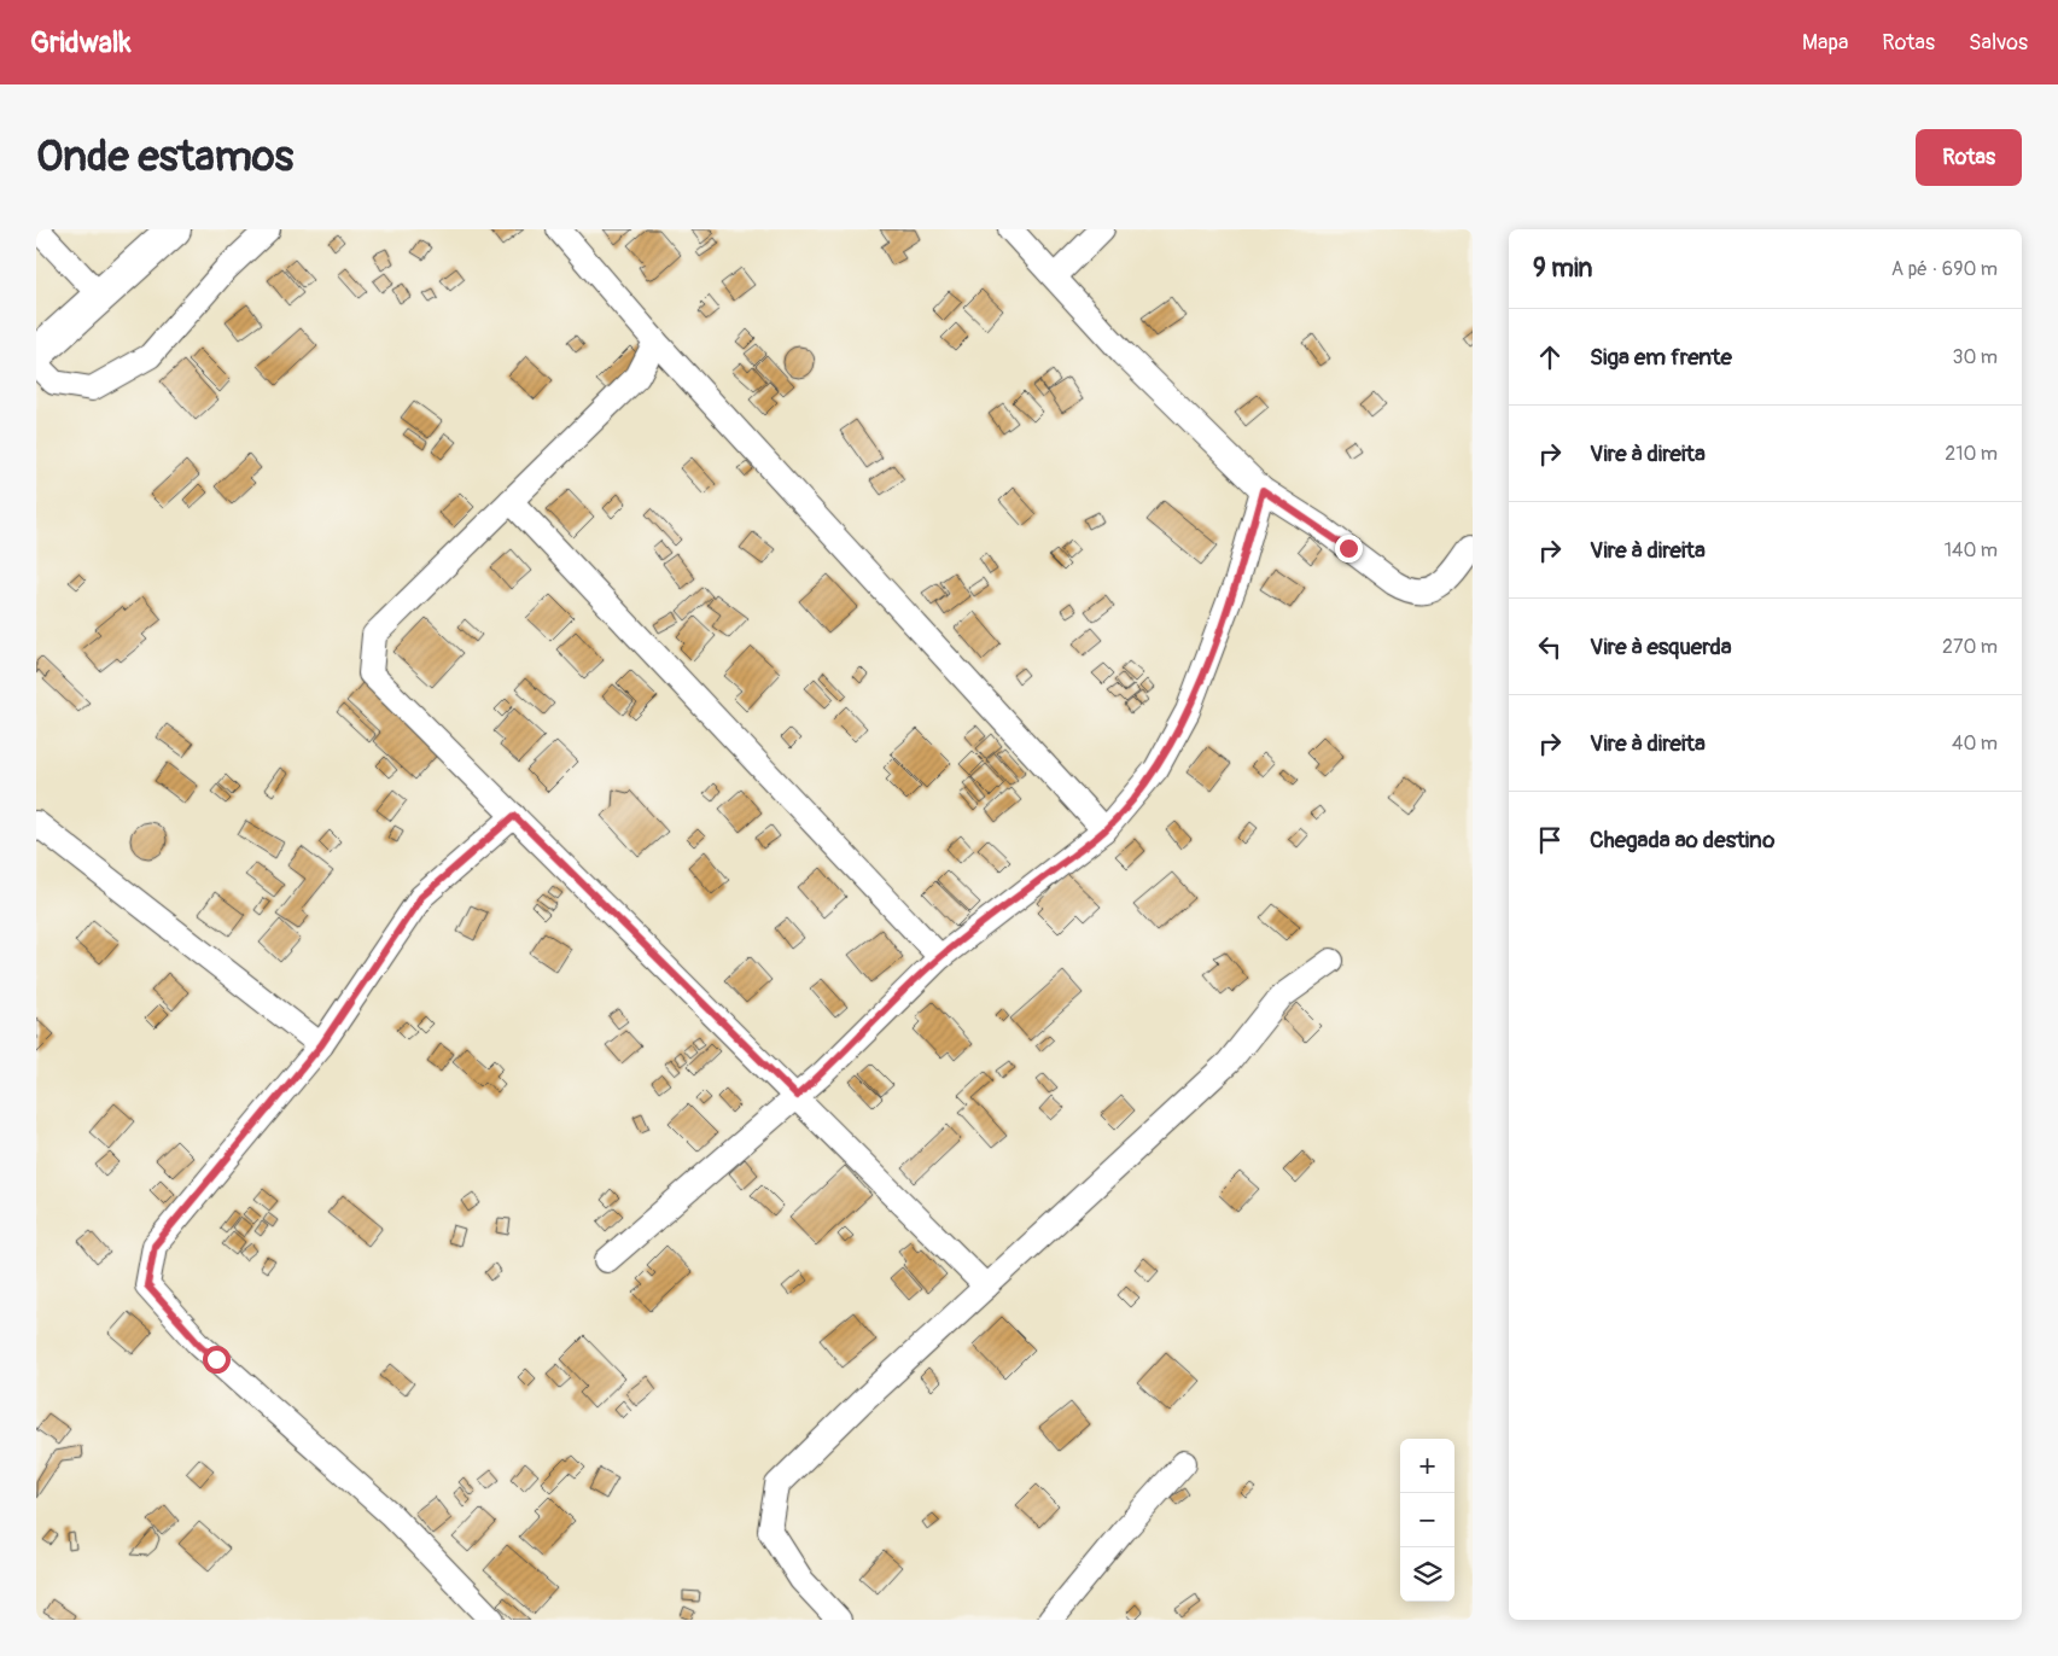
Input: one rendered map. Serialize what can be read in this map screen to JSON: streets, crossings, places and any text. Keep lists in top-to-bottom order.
{
  "page": {
    "header": "Gridwalk",
    "nav": ["Mapa", "Rotas", "Salvos"],
    "buttons": "Rotas",
    "title": "Onde estamos",
    "heading": ["9 min", "A pé · 690 m"],
    "list": [
      ["Siga em frente", "30 m"],
      ["Vire à direita", "210 m"],
      ["Vire à direita", "140 m"],
      ["Vire à esquerda", "270 m"],
      ["Vire à direita", "40 m"],
      "Chegada ao destino"
    ],
    "map_buttons": ["+", "−"]
  }
}
